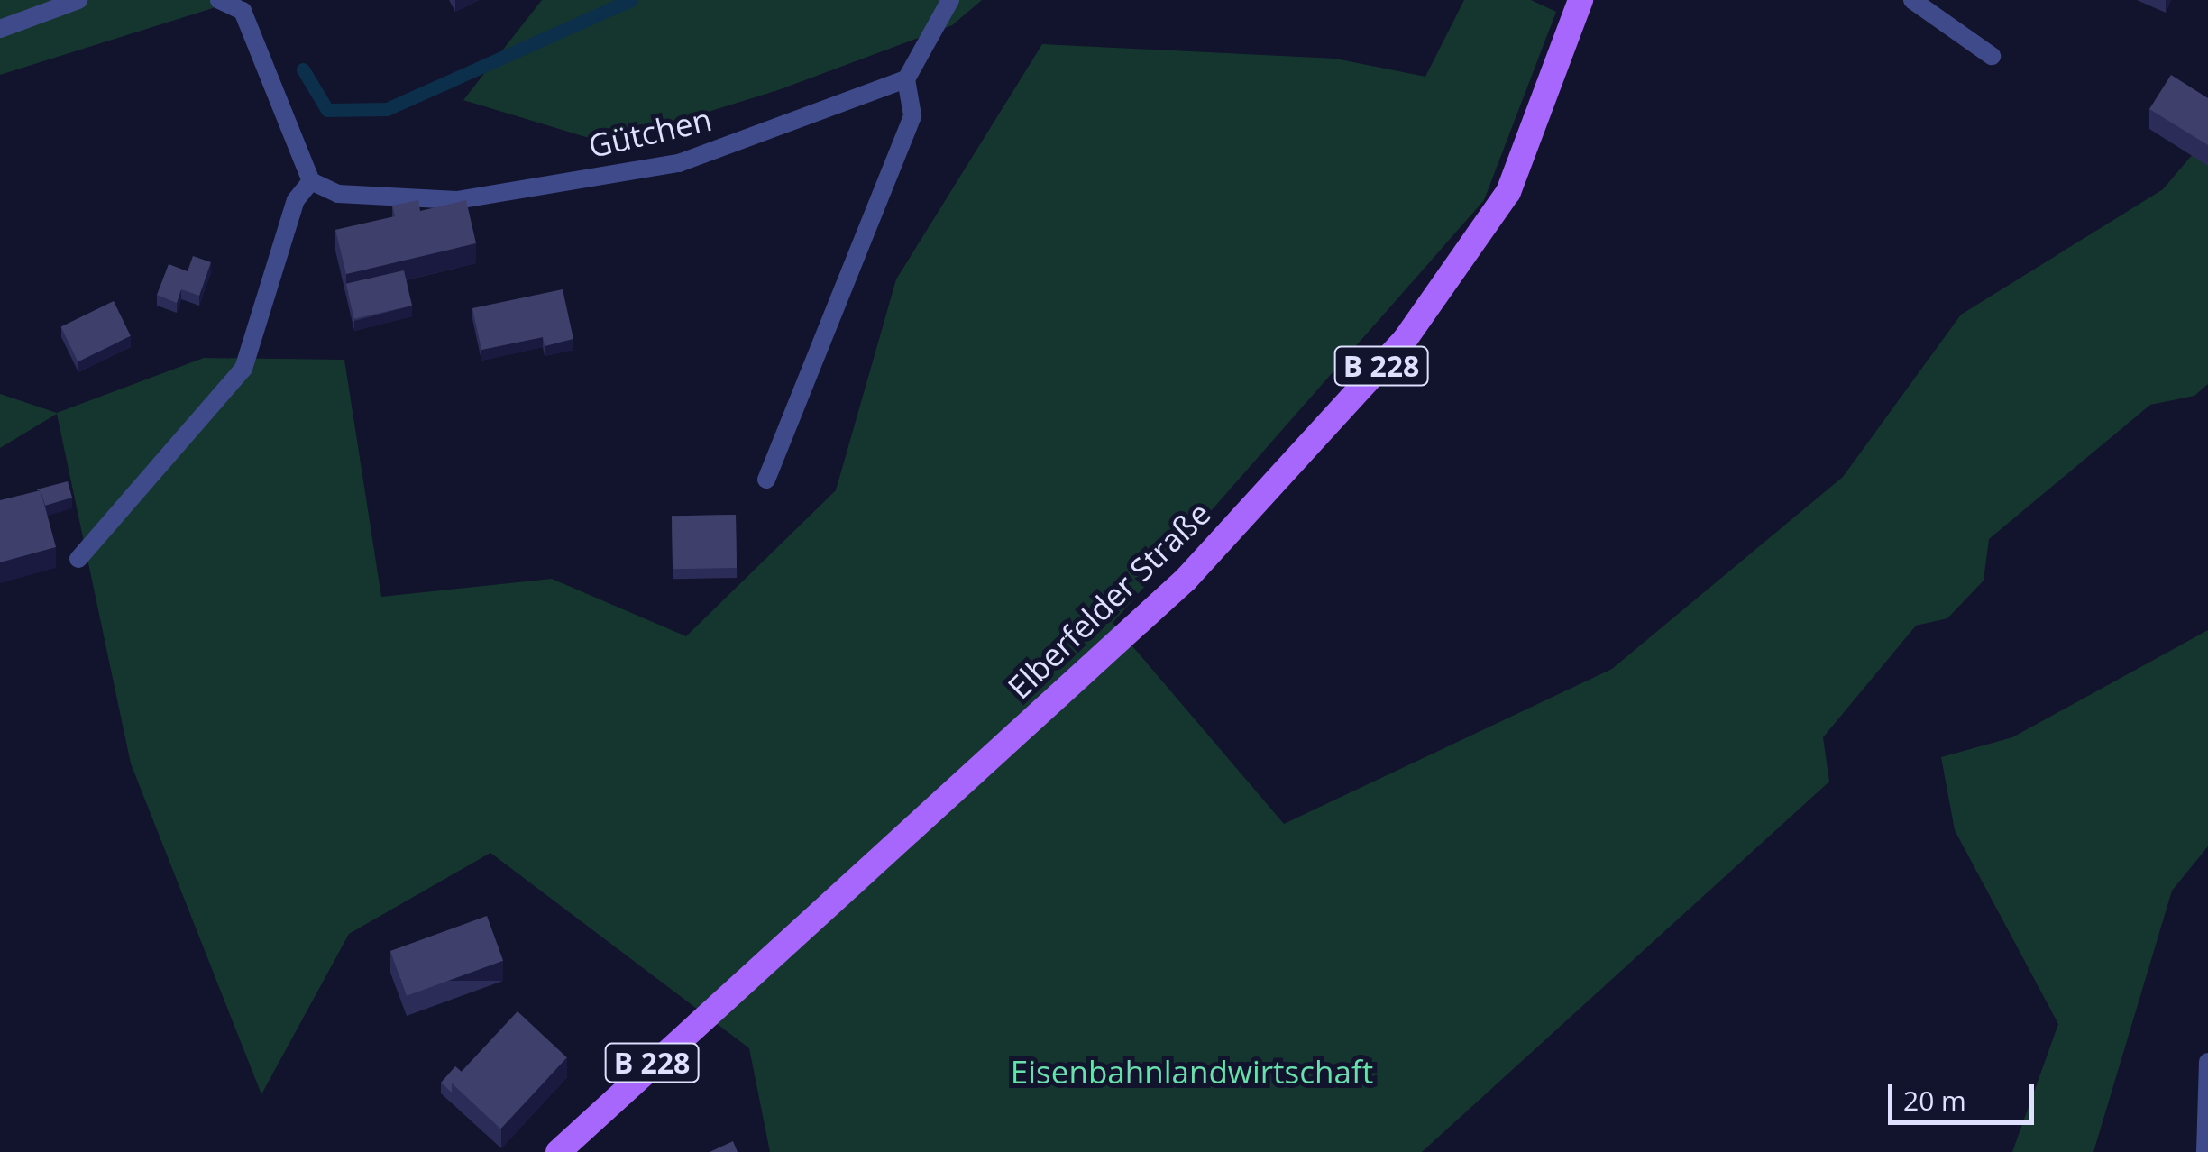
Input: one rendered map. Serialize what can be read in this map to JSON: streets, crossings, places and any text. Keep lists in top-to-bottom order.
{
  "streets": {
    "main road": ["B 228", "Elberfelder Straße"],
    "street": ["Gütchen"]
  },
  "parks": ["Eisenbahnlandwirtschaft"],
  "scale_bar": "20 m"
}
